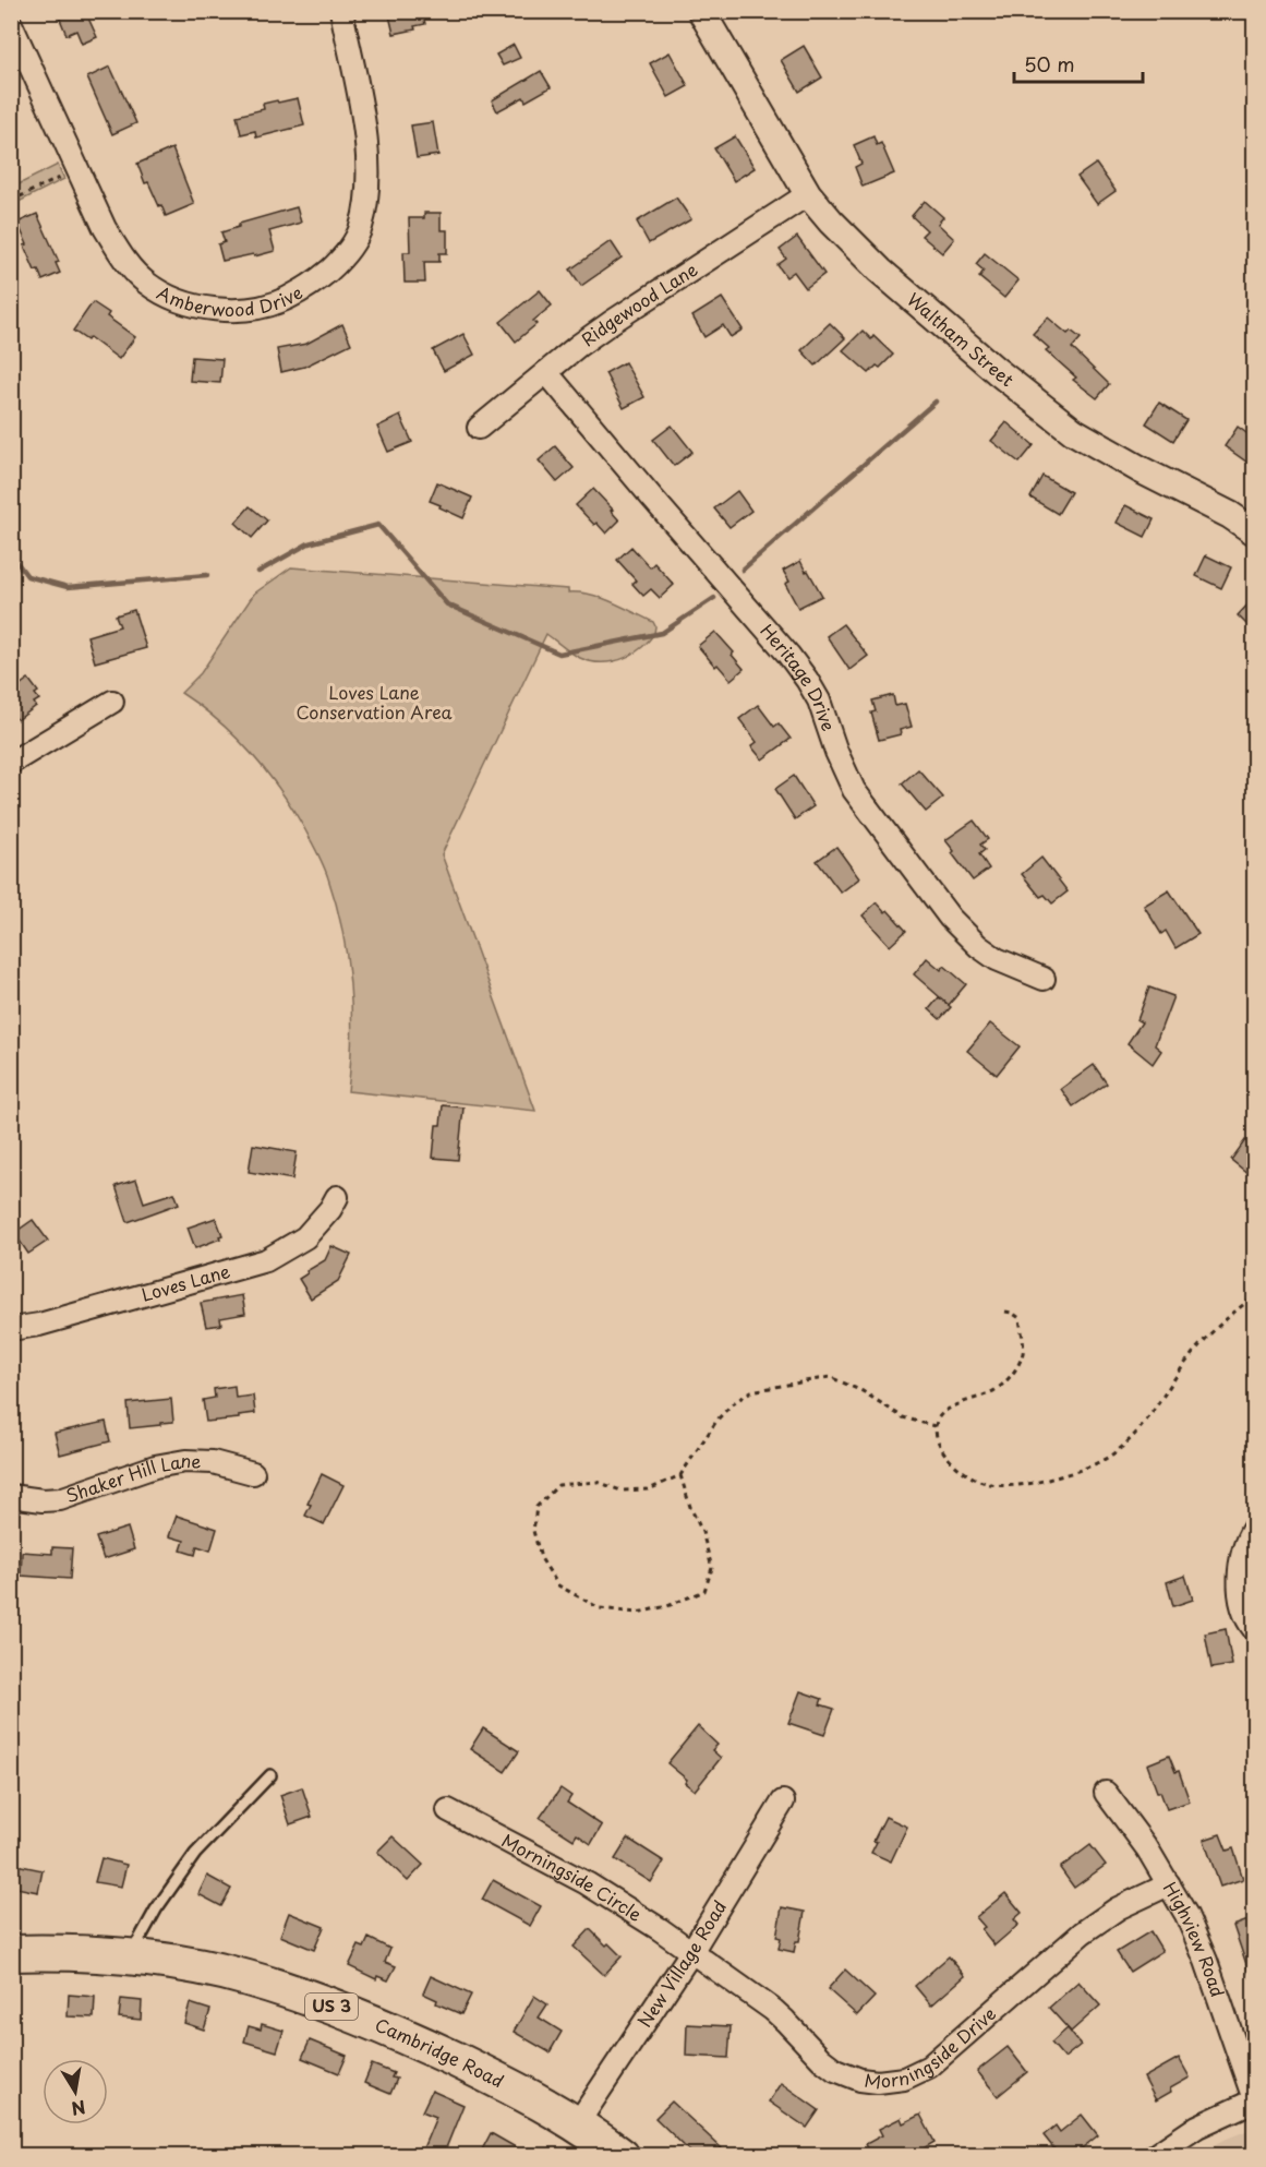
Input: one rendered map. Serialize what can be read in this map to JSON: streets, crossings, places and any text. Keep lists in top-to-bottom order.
{
  "streets": {
    "highway": ["US 3", "Cambridge Road"],
    "street": [
      "Amberwood Drive",
      "Ridgewood Lane",
      "Waltham Street",
      "Heritage Drive",
      "Loves Lane",
      "Shaker Hill Lane",
      "Morningside Circle",
      "Highview Road",
      "New Village Road",
      "Morningside Drive"
    ]
  },
  "crossings": [
    ["Ridgewood Lane", "Waltham Street"],
    ["Ridgewood Lane", "Heritage Drive"],
    ["Morningside Circle", "New Village Road"],
    ["Morningside Circle", "Morningside Drive"],
    ["Highview Road", "Morningside Drive"],
    ["New Village Road", "Morningside Drive"],
    ["New Village Road", "Cambridge Road"]
  ],
  "parks": ["Loves Lane Conservation Area"],
  "scale_bar": "50 m",
  "north": "bottom"
}
